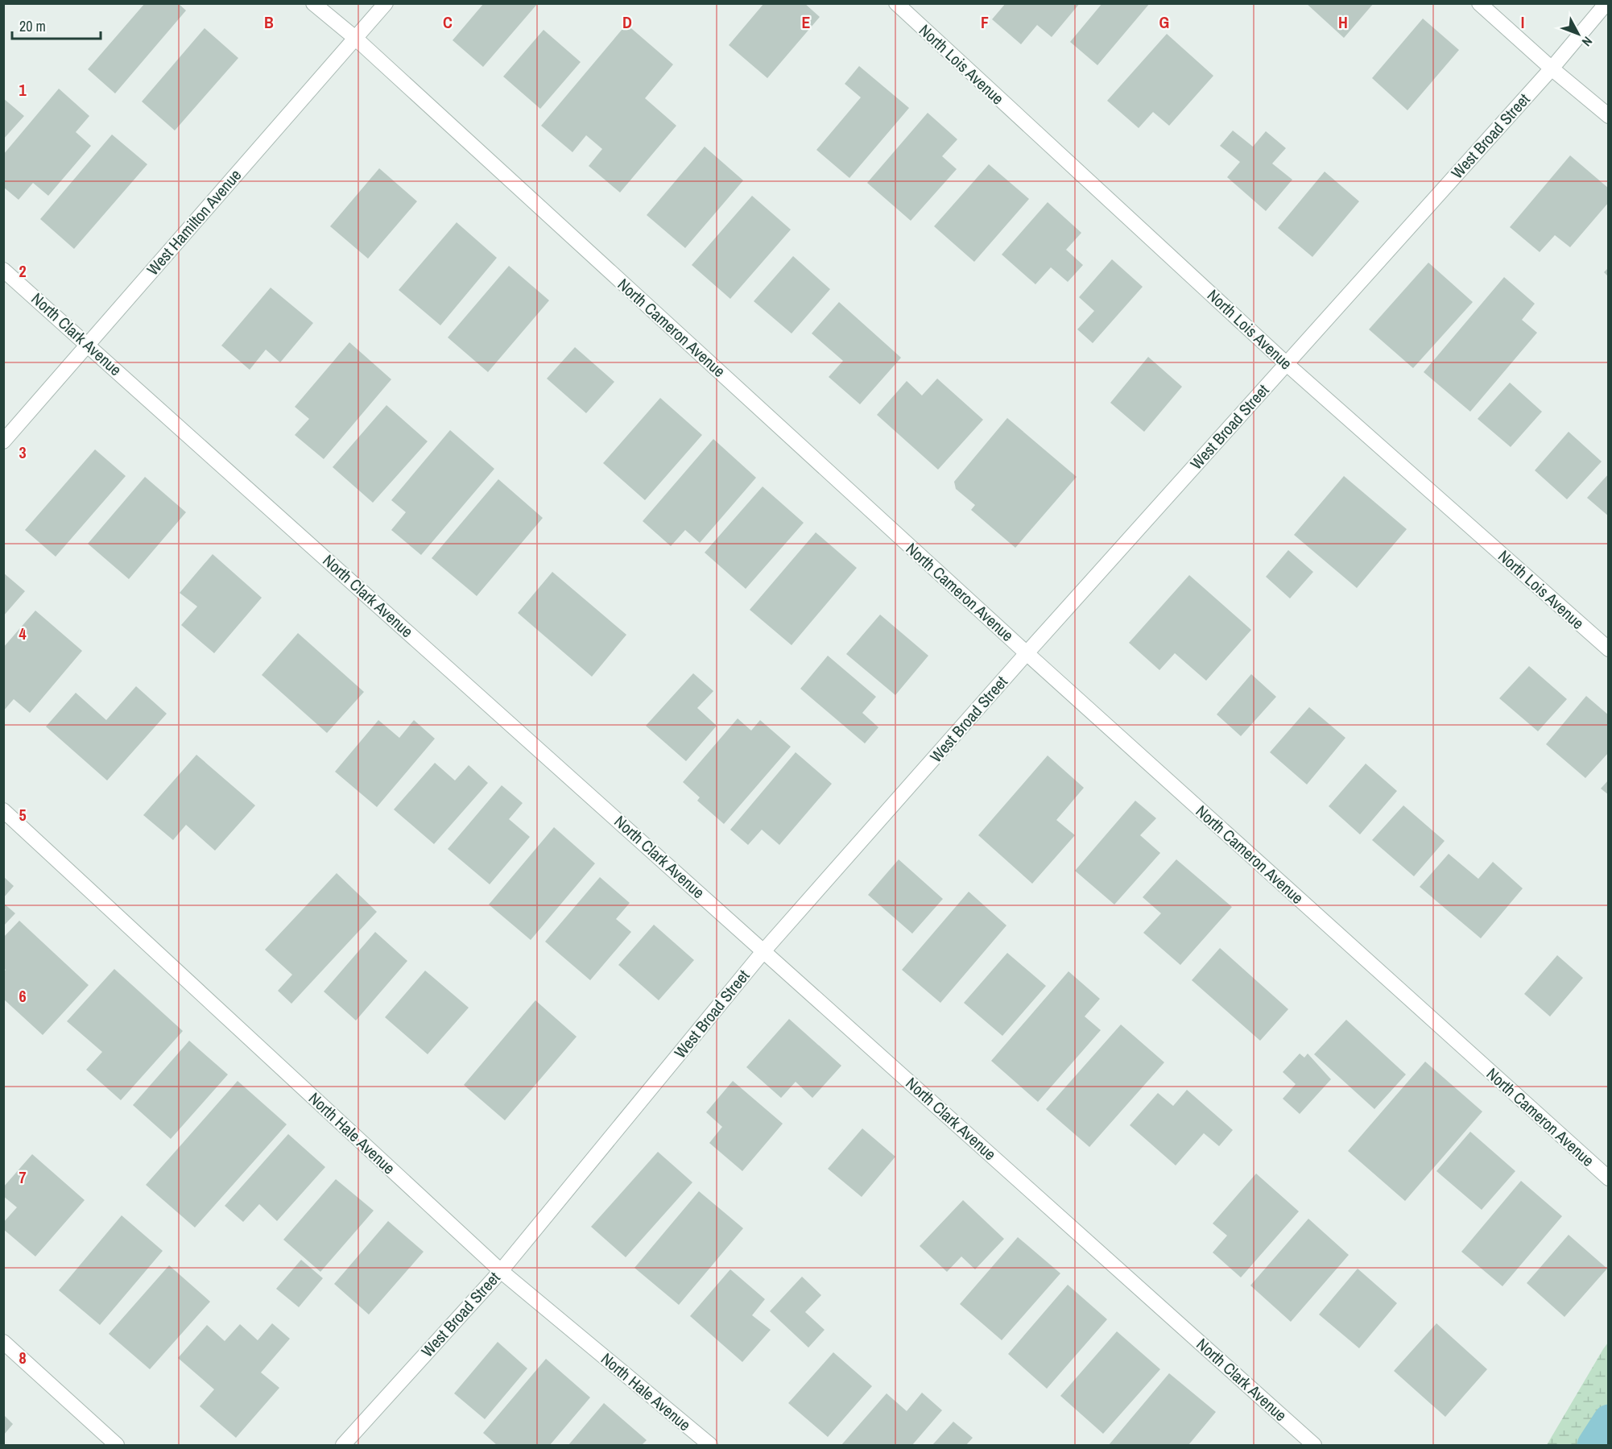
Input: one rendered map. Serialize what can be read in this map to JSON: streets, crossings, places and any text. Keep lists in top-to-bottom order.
{
  "streets": {
    "street": [
      "North Lois Avenue",
      "West Broad Street",
      "West Hamilton Avenue",
      "North Cameron Avenue",
      "North Clark Avenue",
      "North Hale Avenue"
    ]
  },
  "crossings": [
    ["North Lois Avenue", "West Broad Street"],
    ["West Broad Street", "North Cameron Avenue"],
    ["West Broad Street", "North Clark Avenue"],
    ["West Broad Street", "North Hale Avenue"],
    ["West Hamilton Avenue", "North Cameron Avenue"],
    ["West Hamilton Avenue", "North Clark Avenue"]
  ],
  "scale_bar": "20 m",
  "north": "bottom right",
  "grid": {
    "columns": [
      "B",
      "C",
      "D",
      "E",
      "F",
      "G",
      "H",
      "I"
    ],
    "rows": [
      "1",
      "2",
      "3",
      "4",
      "5",
      "6",
      "7",
      "8"
    ]
  }
}
